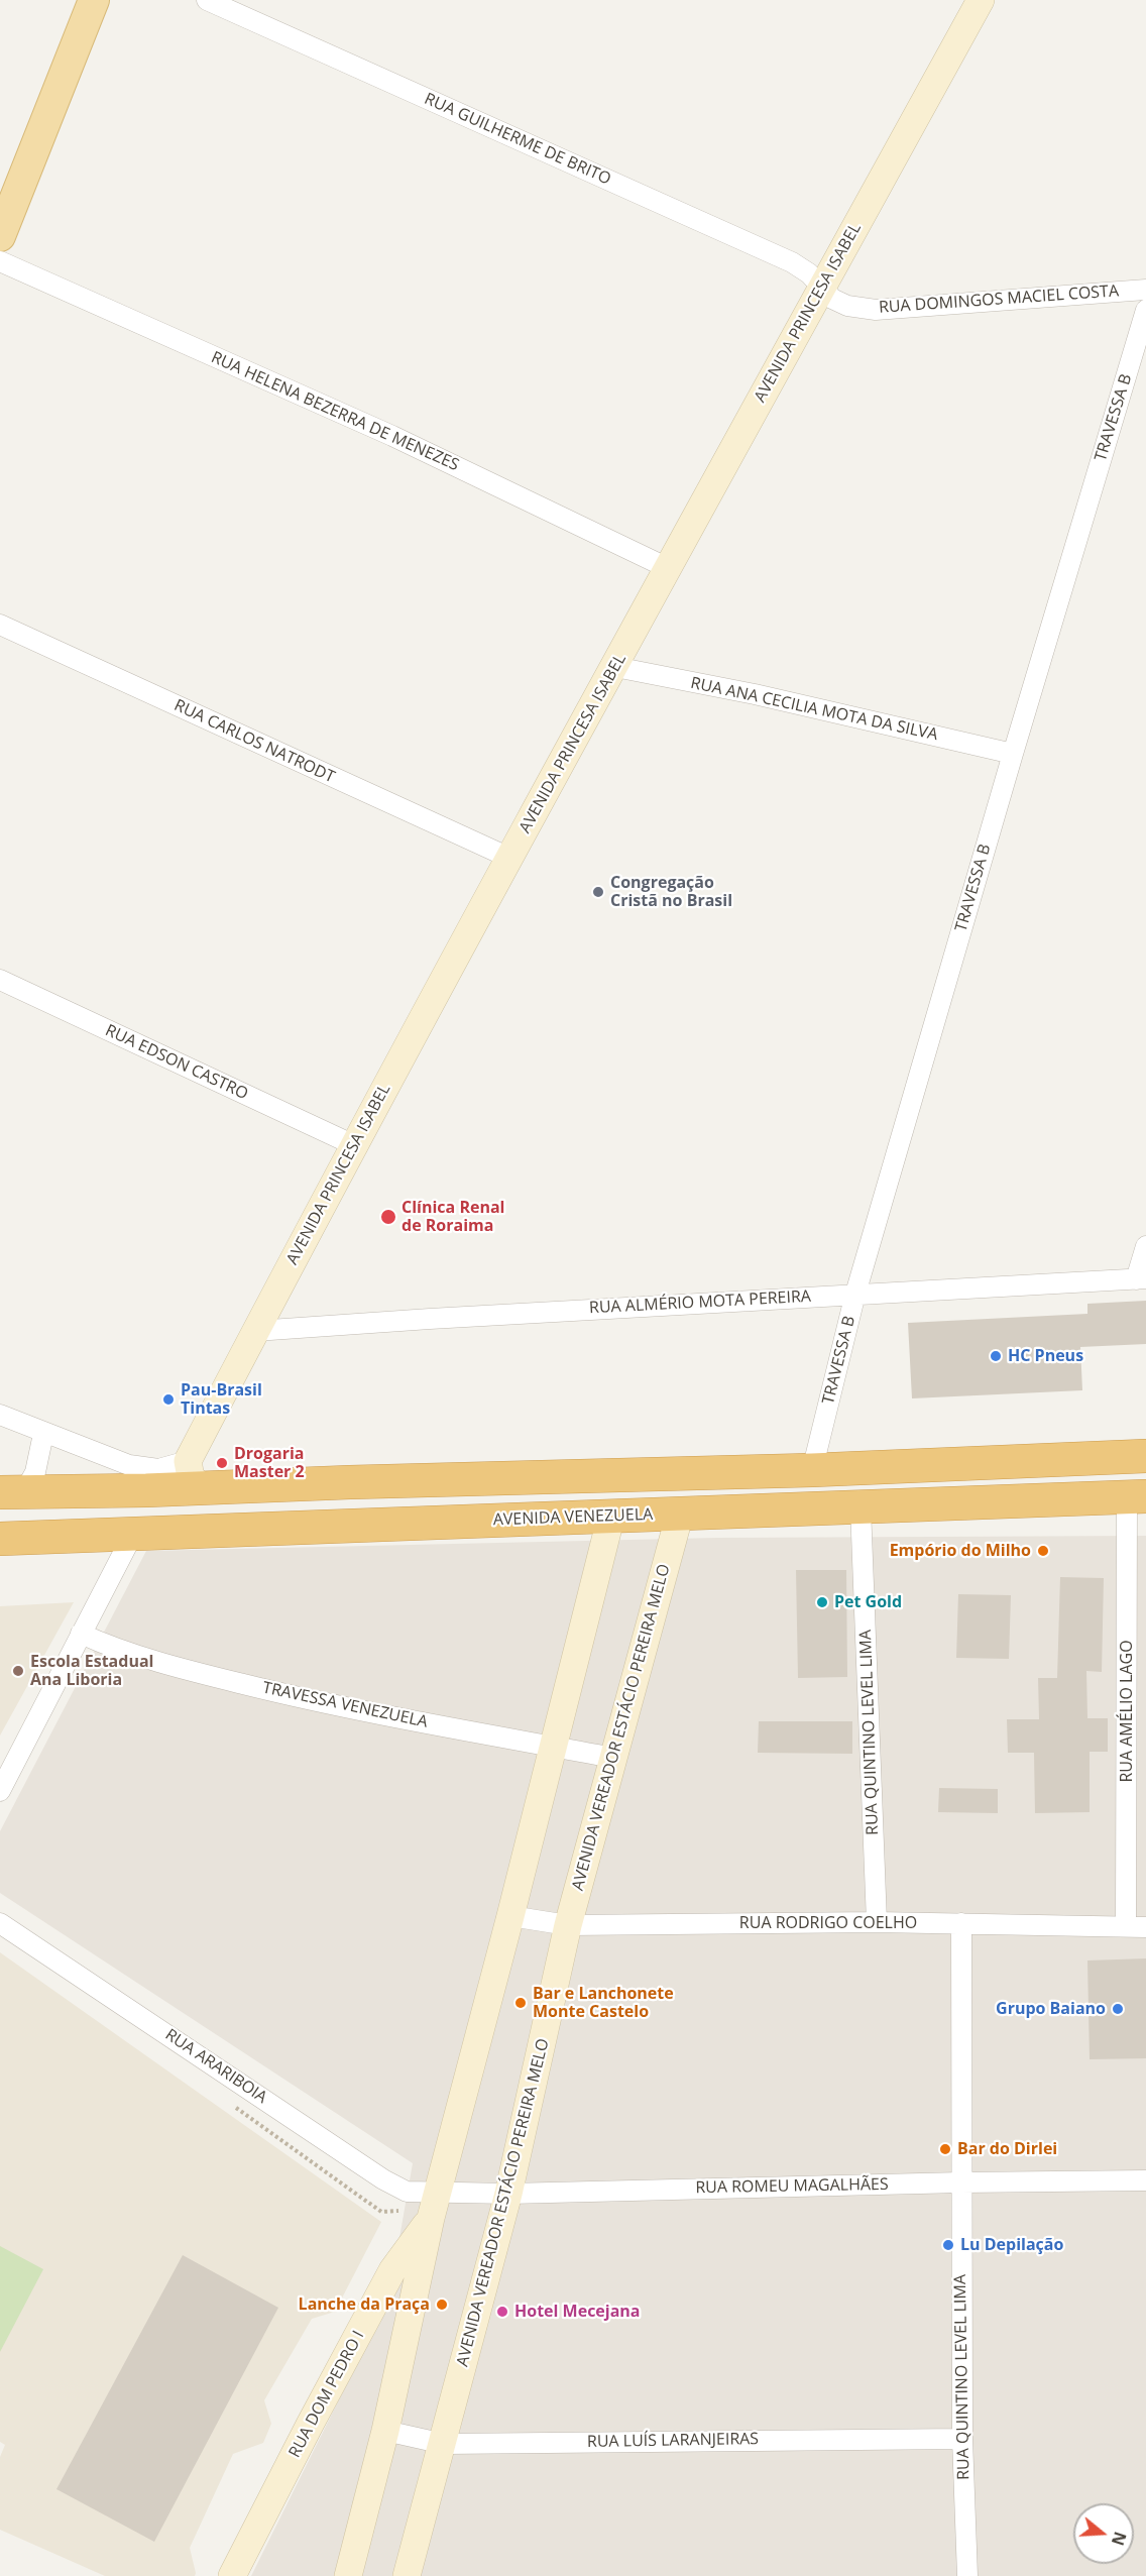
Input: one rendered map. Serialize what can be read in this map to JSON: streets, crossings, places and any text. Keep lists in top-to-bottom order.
{
  "streets": {
    "highway": ["AVENIDA VENEZUELA"],
    "street": [
      "RUA GUILHERME DE BRITO",
      "RUA DOMINGOS MACIEL COSTA",
      "AVENIDA PRINCESA ISABEL",
      "RUA HELENA BEZERRA DE MENEZES",
      "TRAVESSA B",
      "RUA ANA CECILIA MOTA DA SILVA",
      "RUA CARLOS NATRODT",
      "RUA EDSON CASTRO",
      "RUA ALMÉRIO MOTA PEREIRA",
      "TRAVESSA VENEZUELA",
      "RUA AMÉLIO LAGO",
      "AVENIDA VEREADOR ESTÁCIO PEREIRA MELO",
      "RUA QUINTINO LEVEL LIMA",
      "RUA RODRIGO COELHO",
      "RUA ARARIBOIA",
      "RUA ROMEU MAGALHÃES",
      "RUA DOM PEDRO I",
      "RUA LUÍS LARANJEIRAS"
    ]
  },
  "crossings": [
    ["RUA GUILHERME DE BRITO", "RUA DOMINGOS MACIEL COSTA"],
    ["RUA GUILHERME DE BRITO", "AVENIDA PRINCESA ISABEL"],
    ["RUA DOMINGOS MACIEL COSTA", "AVENIDA PRINCESA ISABEL"],
    ["AVENIDA PRINCESA ISABEL", "RUA HELENA BEZERRA DE MENEZES"],
    ["AVENIDA PRINCESA ISABEL", "RUA ANA CECILIA MOTA DA SILVA"],
    ["AVENIDA PRINCESA ISABEL", "RUA CARLOS NATRODT"],
    ["AVENIDA PRINCESA ISABEL", "RUA EDSON CASTRO"],
    ["AVENIDA PRINCESA ISABEL", "RUA ALMÉRIO MOTA PEREIRA"],
    ["TRAVESSA B", "RUA ANA CECILIA MOTA DA SILVA"],
    ["TRAVESSA B", "RUA ALMÉRIO MOTA PEREIRA"],
    ["AVENIDA VENEZUELA", "RUA AMÉLIO LAGO"],
    ["AVENIDA VENEZUELA", "AVENIDA VEREADOR ESTÁCIO PEREIRA MELO"],
    ["AVENIDA VENEZUELA", "RUA QUINTINO LEVEL LIMA"],
    ["TRAVESSA VENEZUELA", "AVENIDA VEREADOR ESTÁCIO PEREIRA MELO"],
    ["RUA AMÉLIO LAGO", "RUA RODRIGO COELHO"],
    ["AVENIDA VEREADOR ESTÁCIO PEREIRA MELO", "RUA RODRIGO COELHO"],
    ["AVENIDA VEREADOR ESTÁCIO PEREIRA MELO", "RUA ROMEU MAGALHÃES"],
    ["AVENIDA VEREADOR ESTÁCIO PEREIRA MELO", "RUA LUÍS LARANJEIRAS"],
    ["RUA QUINTINO LEVEL LIMA", "RUA RODRIGO COELHO"],
    ["RUA QUINTINO LEVEL LIMA", "RUA ROMEU MAGALHÃES"],
    ["RUA QUINTINO LEVEL LIMA", "RUA LUÍS LARANJEIRAS"],
    ["RUA ARARIBOIA", "RUA ROMEU MAGALHÃES"],
    ["RUA ARARIBOIA", "RUA DOM PEDRO I"],
    ["RUA ROMEU MAGALHÃES", "RUA DOM PEDRO I"]
  ],
  "places": [
    "Congregação Cristã no Brasil",
    "Clínica Renal de Roraima",
    "HC Pneus",
    "Pau-Brasil Tintas",
    "Drogaria Master 2",
    "Empório do Milho",
    "Pet Gold",
    "Escola Estadual Ana Liboria",
    "Bar e Lanchonete Monte Castelo",
    "Grupo Baiano",
    "Bar do Dirlei",
    "Lu Depilação",
    "Lanche da Praça",
    "Hotel Mecejana"
  ],
  "north": "right"
}
